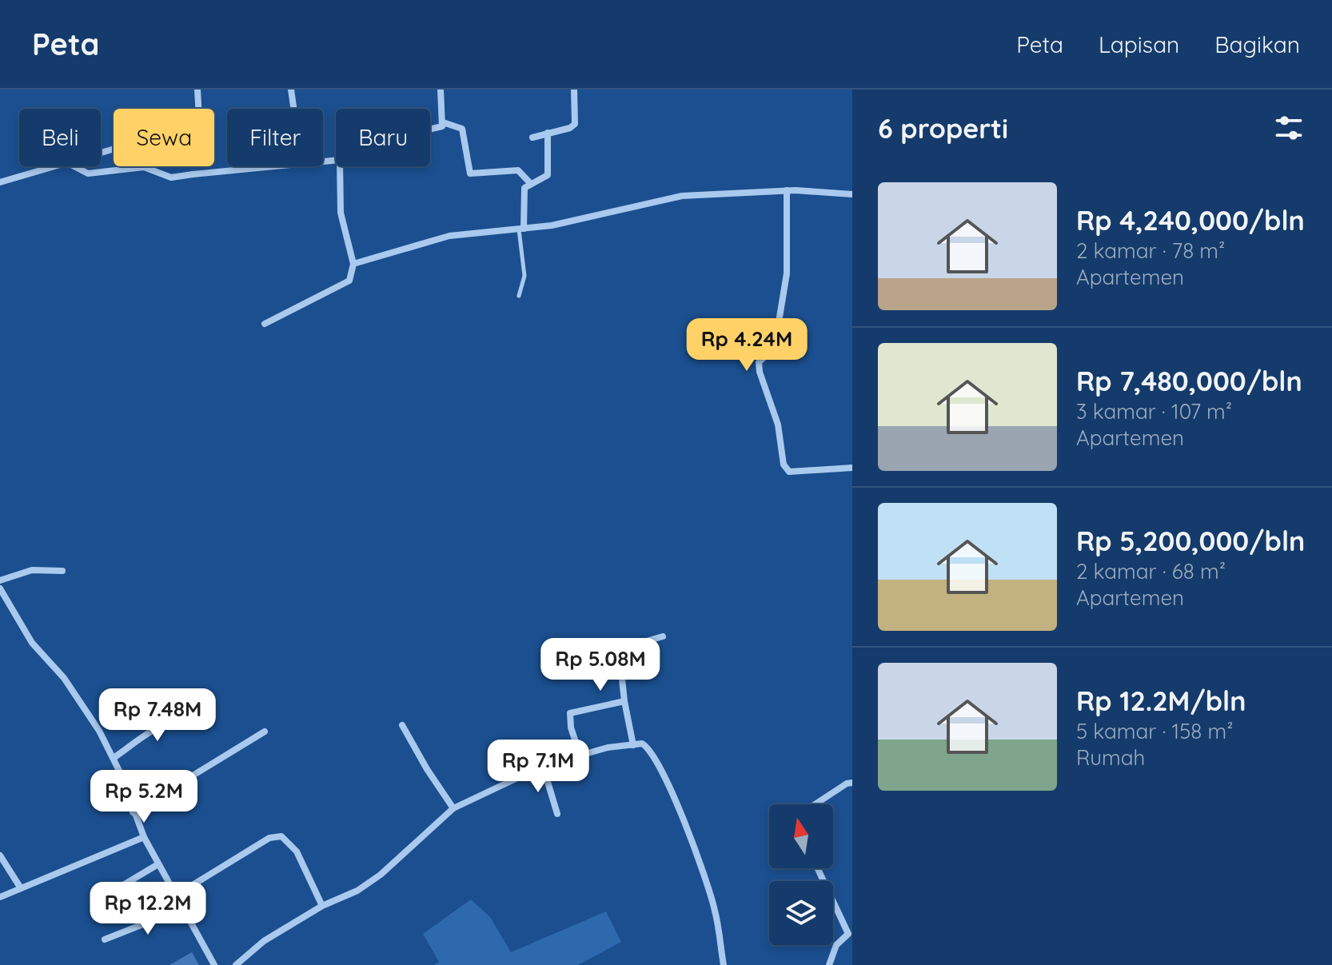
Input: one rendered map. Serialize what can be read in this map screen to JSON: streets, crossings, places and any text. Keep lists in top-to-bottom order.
{
  "north": "top",
  "page": {
    "header": "Peta",
    "nav": ["Peta", "Lapisan", "Bagikan"],
    "heading": "6 properti",
    "chip": [
      "Beli",
      "Sewa",
      "Filter",
      "Baru"
    ],
    "list": [
      {
        "name": "Rp 4,240,000/bln",
        "note": "2 kamar · 78 m² · Apartemen"
      },
      {
        "name": "Rp 7,480,000/bln",
        "note": "3 kamar · 107 m² · Apartemen"
      },
      {
        "name": "Rp 5,200,000/bln",
        "note": "2 kamar · 68 m² · Apartemen"
      },
      {
        "name": "Rp 12.2M/bln",
        "note": "5 kamar · 158 m² · Rumah"
      }
    ],
    "price": [
      "Rp 4.24M",
      "Rp 5.08M",
      "Rp 7.48M",
      "Rp 7.1M",
      "Rp 5.2M",
      "Rp 12.2M"
    ]
  }
}
